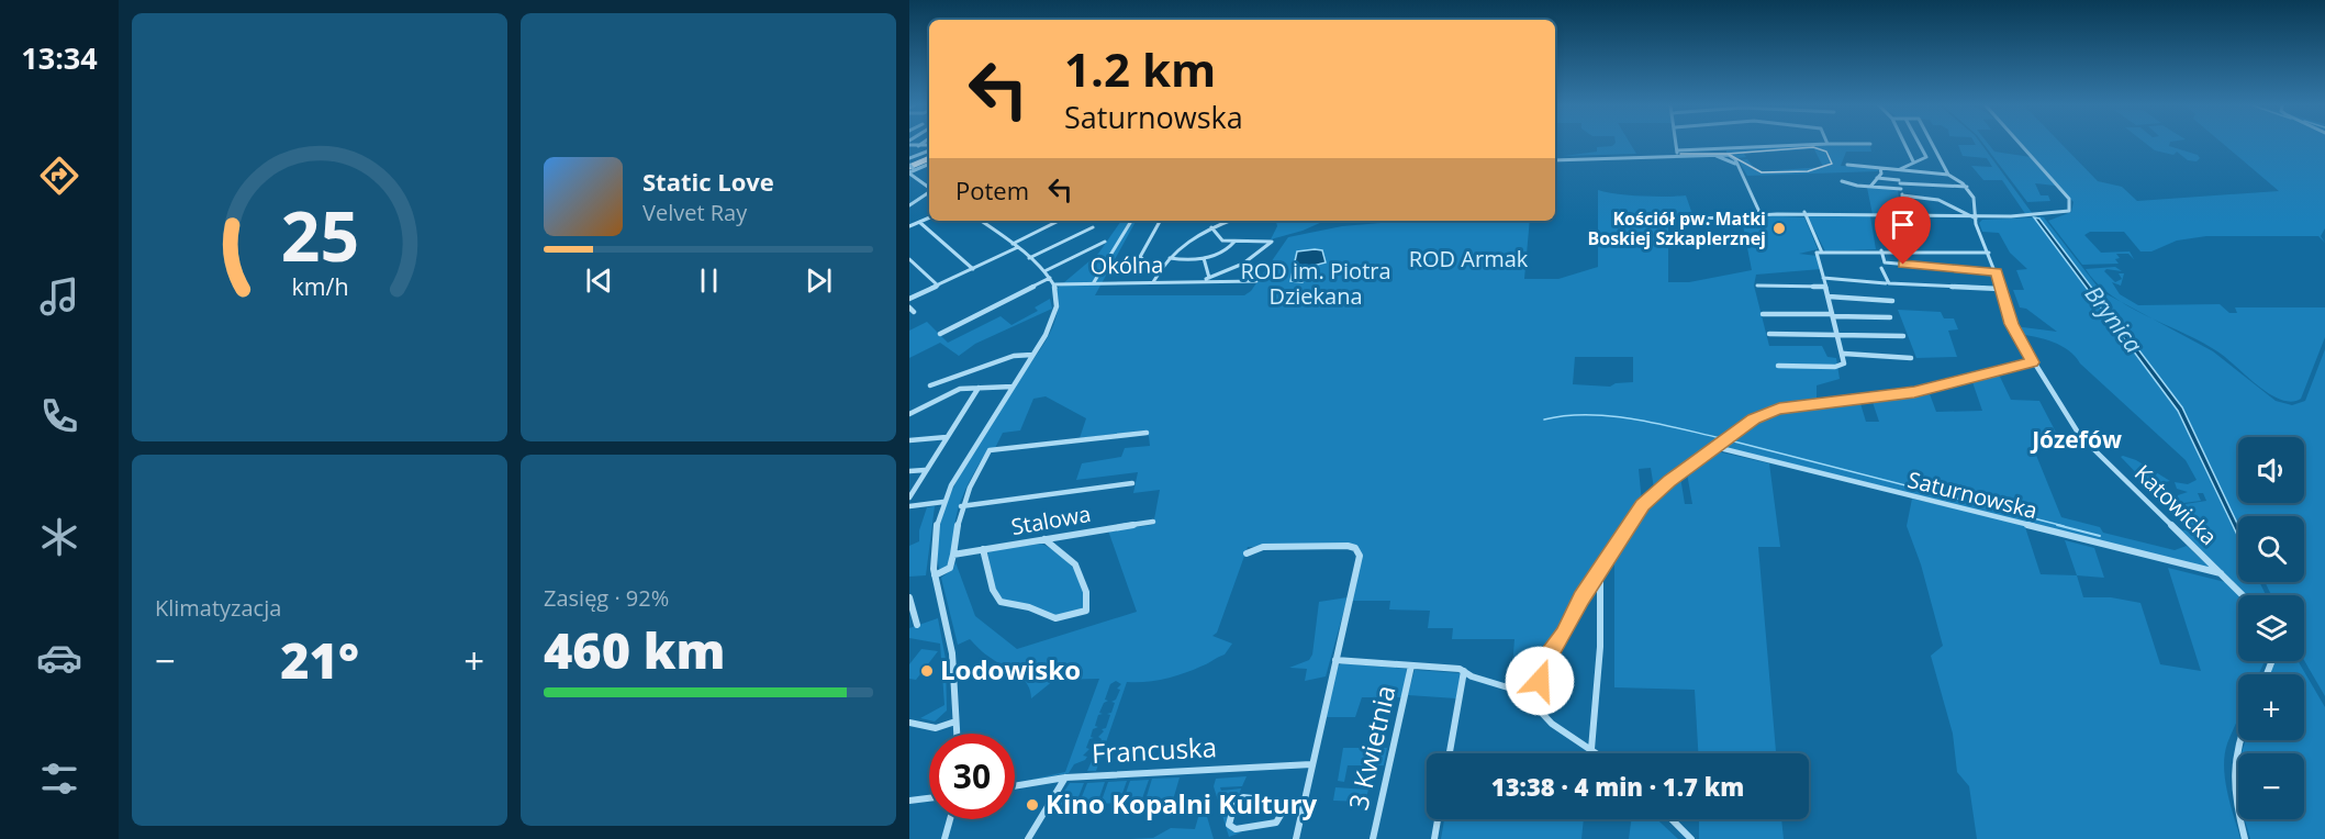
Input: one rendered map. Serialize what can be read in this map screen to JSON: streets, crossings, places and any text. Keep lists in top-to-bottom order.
{
  "streets": {
    "street": [
      "Okólna",
      "Saturnowska",
      "Katowicka",
      "Stalowa",
      "3 Kwietnia",
      "Francuska"
    ]
  },
  "crossings": [
    ["Saturnowska", "Katowicka"]
  ],
  "districts": ["Józefów"],
  "water": ["Brynica"],
  "parks": ["ROD Armak", "ROD im. Piotra Dziekana"],
  "places": ["Kościół pw. Matki Boskiej Szkaplerznej", "Lodowisko", "Kino Kopalni Kultury"],
  "page": {
    "tabs": "13:34",
    "turn": ["1.2 km", "Saturnowska"],
    "song": ["Static Love", "Velvet Ray"],
    "then": "Potem",
    "map_buttons": ["+", "−"],
    "tile": [
      "Klimatyzacja",
      ["Zasięg · 92%", "460 km"]
    ],
    "heat": ["−", "21°", "+"],
    "limit": "30",
    "trip": "13:38 · 4 min · 1.7 km",
    "gauge": ["25", "km/h"]
  }
}
